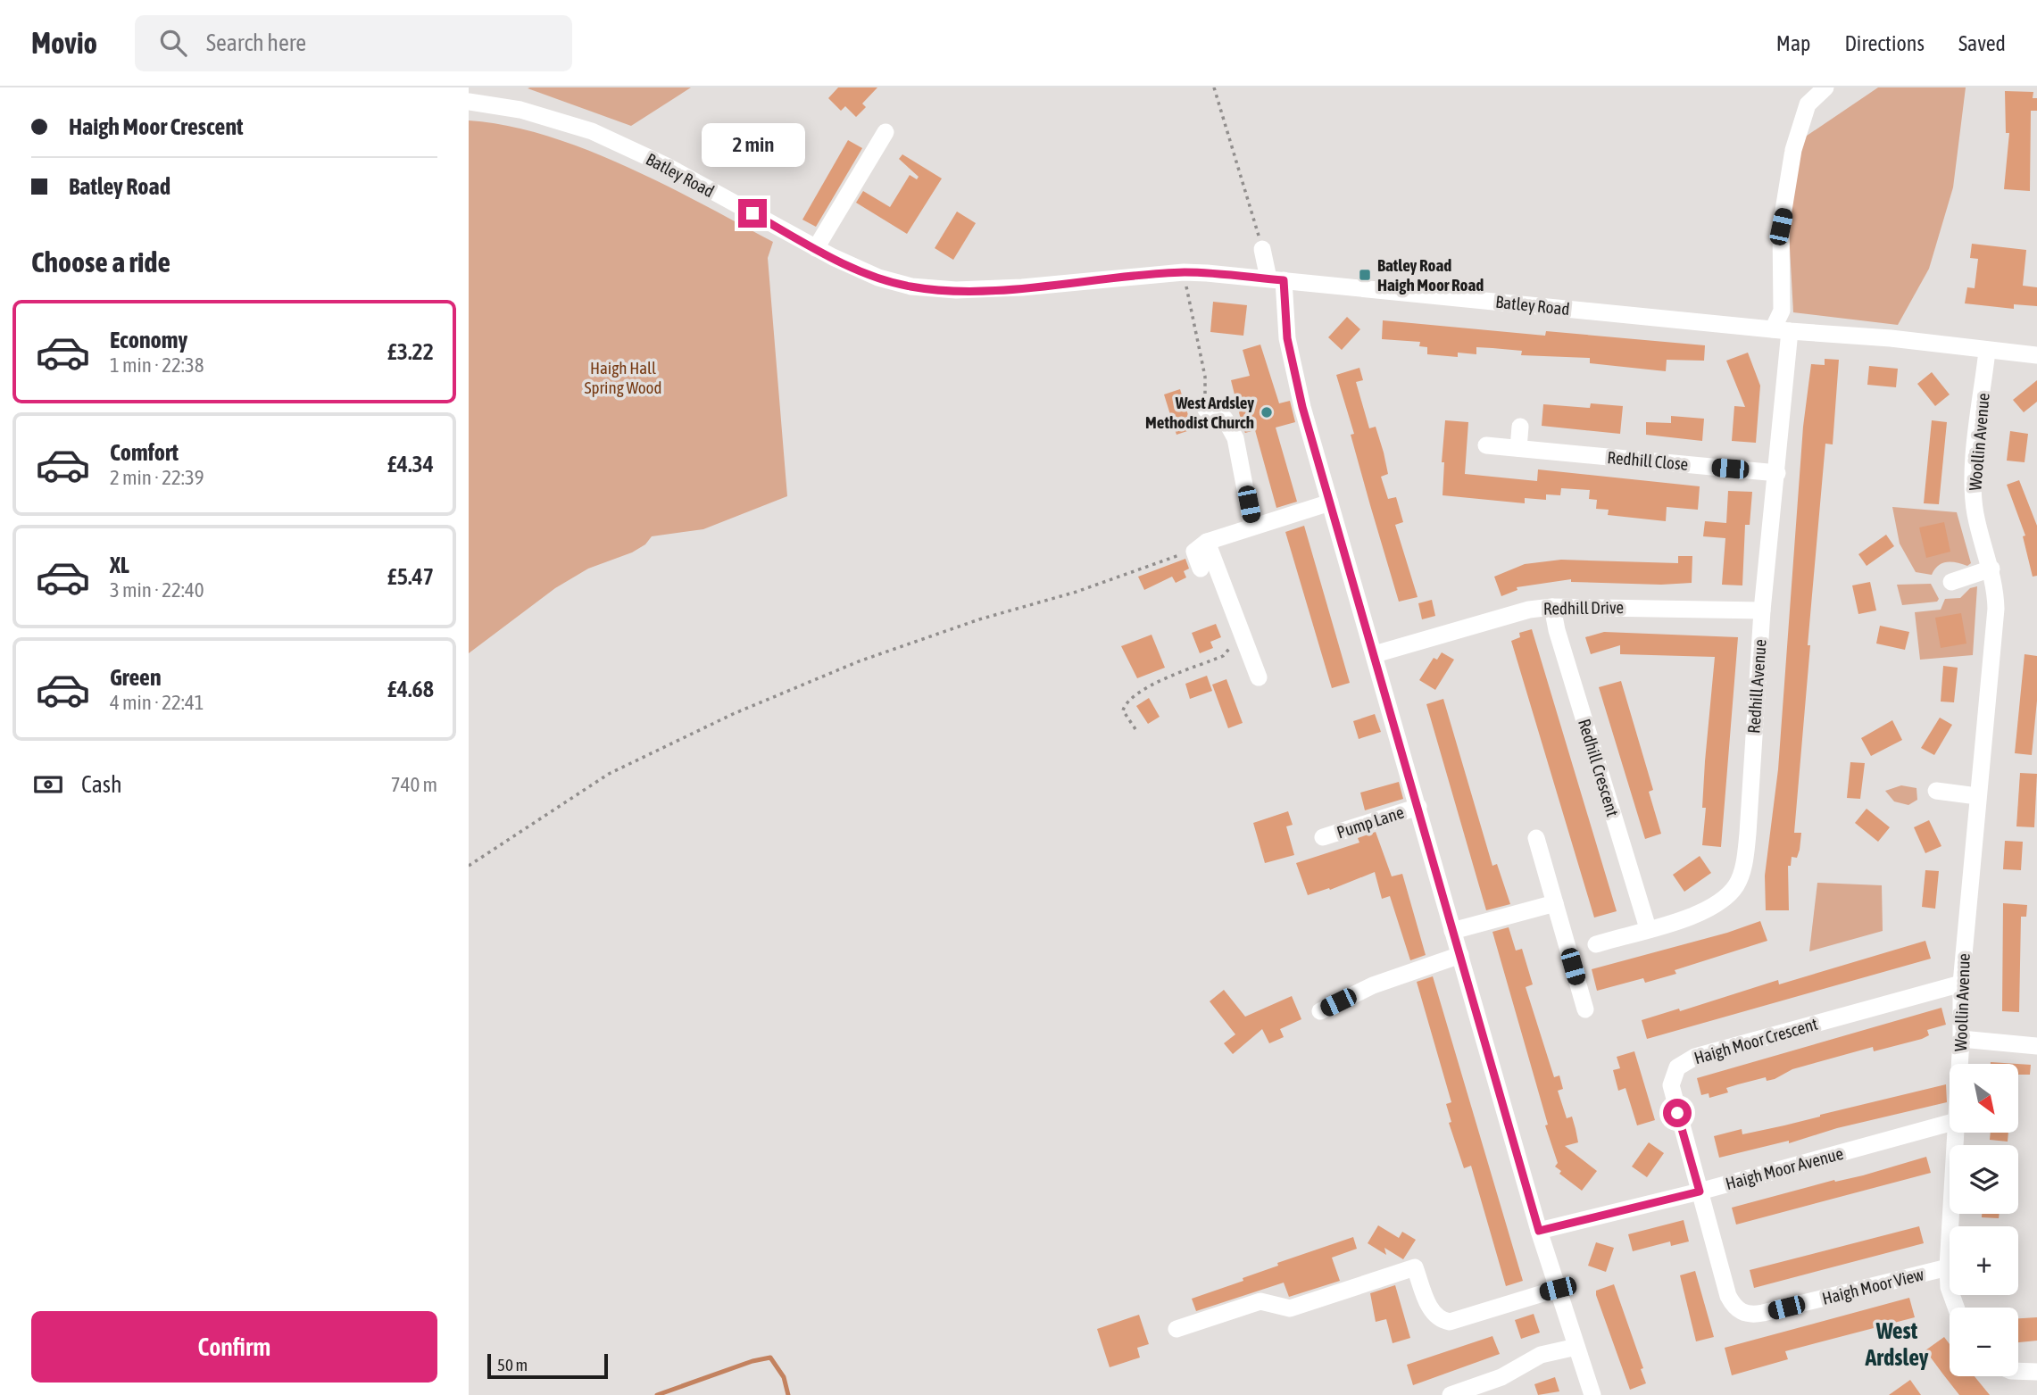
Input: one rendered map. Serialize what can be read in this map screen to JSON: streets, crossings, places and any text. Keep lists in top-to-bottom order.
{
  "streets": {
    "street": [
      "Batley Road",
      "Woollin Avenue",
      "Redhill Close",
      "Redhill Drive",
      "Redhill Avenue",
      "Redhill Crescent",
      "Pump Lane",
      "Haigh Moor Crescent",
      "Haigh Moor Avenue",
      "Haigh Moor View"
    ]
  },
  "crossings": [
    ["Batley Road", "Woollin Avenue"],
    ["Batley Road", "Redhill Avenue"],
    ["Woollin Avenue", "Haigh Moor Crescent"],
    ["Woollin Avenue", "Haigh Moor View"],
    ["Redhill Close", "Redhill Avenue"],
    ["Redhill Drive", "Redhill Avenue"],
    ["Redhill Drive", "Redhill Crescent"],
    ["Redhill Avenue", "Redhill Crescent"],
    ["Haigh Moor Crescent", "Haigh Moor Avenue"],
    ["Haigh Moor Crescent", "Haigh Moor View"],
    ["Haigh Moor Avenue", "Haigh Moor View"]
  ],
  "districts": ["West Ardsley"],
  "parks": ["Haigh Hall Spring Wood"],
  "places": {
    "transit": ["Batley Road Haigh Moor Road"],
    "other": ["West Ardsley Methodist Church"]
  },
  "scale_bar": "50 m",
  "north": "bottom right",
  "page": {
    "header": "Movio",
    "search": "Search here",
    "nav": ["Map", "Directions", "Saved"],
    "banner": ["Haigh Moor Crescent", "Batley Road"],
    "bubble": "2 min",
    "heading": "Choose a ride",
    "list": [
      {
        "name": "Economy",
        "note": "1 min · 22:38",
        "value": "£3.22"
      },
      {
        "name": "Comfort",
        "note": "2 min · 22:39",
        "value": "£4.34"
      },
      {
        "name": "XL",
        "note": "3 min · 22:40",
        "value": "£5.47"
      },
      {
        "name": "Green",
        "note": "4 min · 22:41",
        "value": "£4.68"
      }
    ],
    "pay": ["Cash", "740 m"],
    "map_buttons": ["+", "−"],
    "buttons": "Confirm",
    "scale": "50 m"
  }
}
